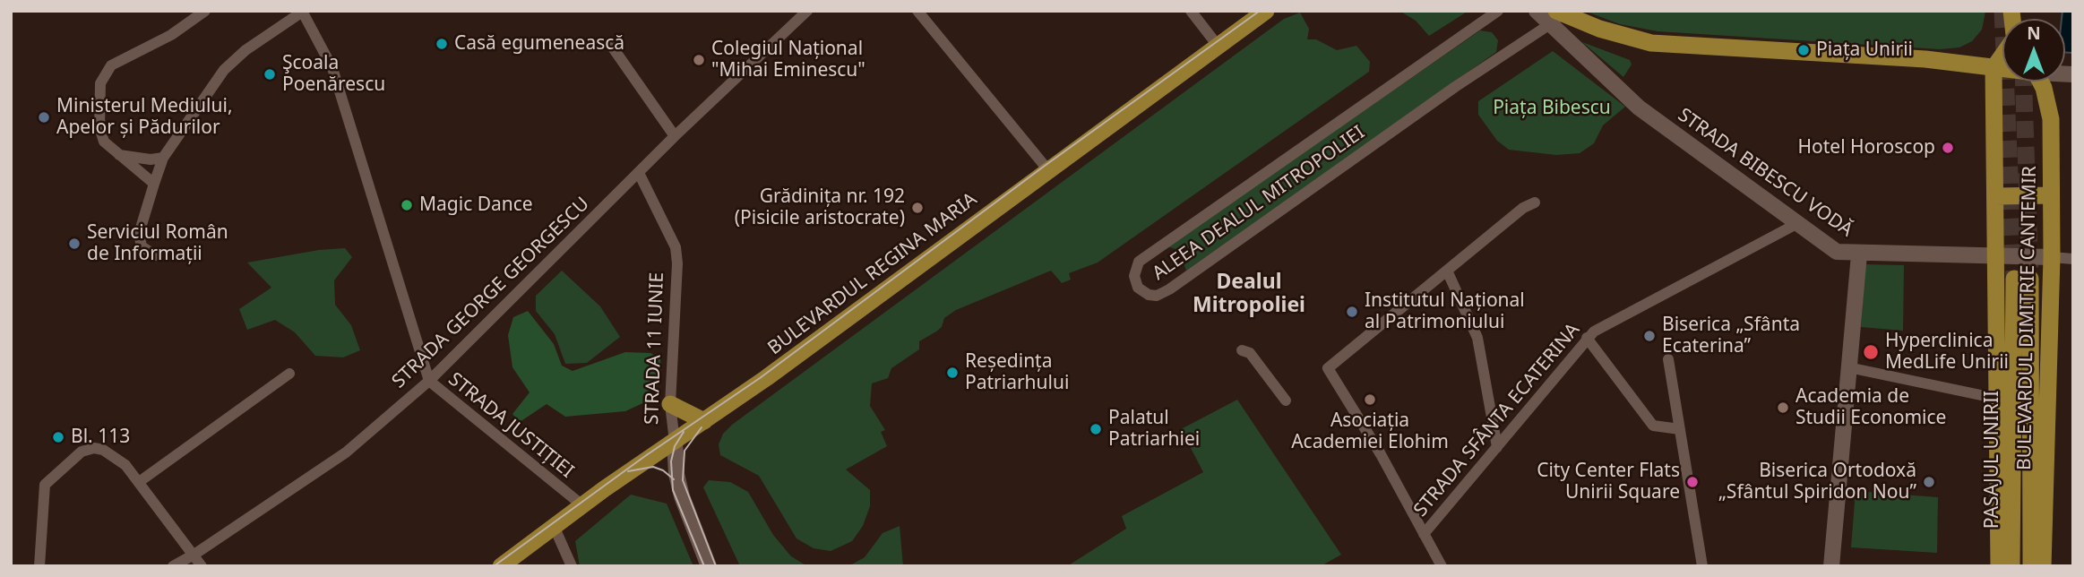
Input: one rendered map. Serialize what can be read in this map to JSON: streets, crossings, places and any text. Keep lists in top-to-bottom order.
{
  "streets": {
    "main road": ["BULEVARDUL REGINA MARIA", "BULEVARDUL DIMITRIE CANTEMIR", "PASAJUL UNIRII"],
    "street": [
      "STRADA BIBESCU VODĂ",
      "ALEEA DEALUL MITROPOLIEI",
      "STRADA GEORGE GEORGESCU",
      "STRADA 11 IUNIE",
      "STRADA SFÂNTA ECATERINA",
      "STRADA JUSTIȚIEI"
    ]
  },
  "crossings": [
    ["STRADA BIBESCU VODĂ", "ALEEA DEALUL MITROPOLIEI"],
    ["STRADA BIBESCU VODĂ", "BULEVARDUL DIMITRIE CANTEMIR"],
    ["STRADA BIBESCU VODĂ", "STRADA SFÂNTA ECATERINA"],
    ["BULEVARDUL REGINA MARIA", "STRADA 11 IUNIE"],
    ["BULEVARDUL REGINA MARIA", "STRADA JUSTIȚIEI"],
    ["STRADA GEORGE GEORGESCU", "STRADA 11 IUNIE"],
    ["STRADA GEORGE GEORGESCU", "STRADA JUSTIȚIEI"]
  ],
  "districts": ["Dealul Mitropoliei"],
  "parks": ["Piața Bibescu"],
  "places": [
    "Casă egumenească",
    "Piața Unirii",
    "Colegiul Național \"Mihai Eminescu\"",
    "Şcoala Poenărescu",
    "Ministerul Mediului, Apelor și Pădurilor",
    "Hotel Horoscop",
    "Magic Dance",
    "Grădinița nr. 192 (Pisicile aristocrate)",
    "Serviciul Român de Informații",
    "Institutul Național al Patrimoniului",
    "Biserica „Sfânta Ecaterina”",
    "Hyperclinica MedLife Unirii",
    "Reședința Patriarhului",
    "Asociația Academiei Elohim",
    "Academia de Studii Economice",
    "Palatul Patriarhiei",
    "Bl. 113",
    "City Center Flats Unirii Square",
    "Biserica Ortodoxă „Sfântul Spiridon Nou”"
  ],
  "north": "top"
}
